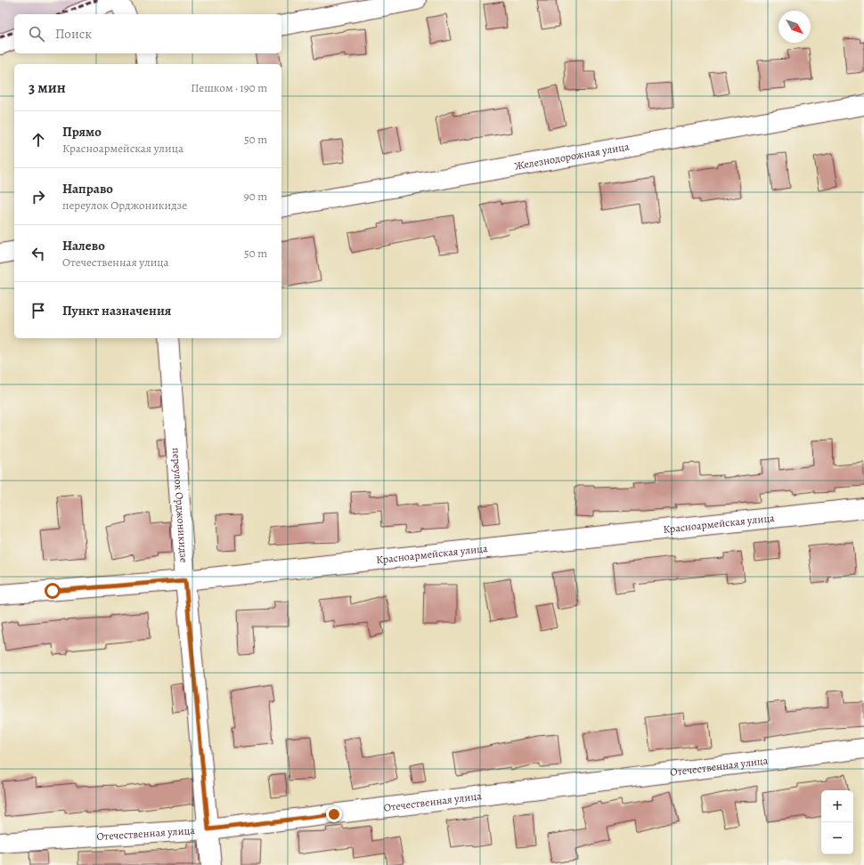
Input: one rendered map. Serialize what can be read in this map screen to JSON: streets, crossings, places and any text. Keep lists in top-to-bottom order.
{
  "streets": {
    "street": [
      "Железнодорожная улица",
      "переулок Орджоникидзе",
      "Красноармейская улица",
      "Отечественная улица"
    ]
  },
  "crossings": [
    ["переулок Орджоникидзе", "Красноармейская улица"],
    ["переулок Орджоникидзе", "Отечественная улица"]
  ],
  "north": "bottom right",
  "page": {
    "search": "Поиск",
    "heading": ["3 мин", "Пешком · 190 m"],
    "list": [
      ["Прямо", "Красноармейская улица", "50 m"],
      ["Направо", "переулок Орджоникидзе", "90 m"],
      ["Налево", "Отечественная улица", "50 m"],
      "Пункт назначения"
    ],
    "map_buttons": ["+", "−"]
  }
}
